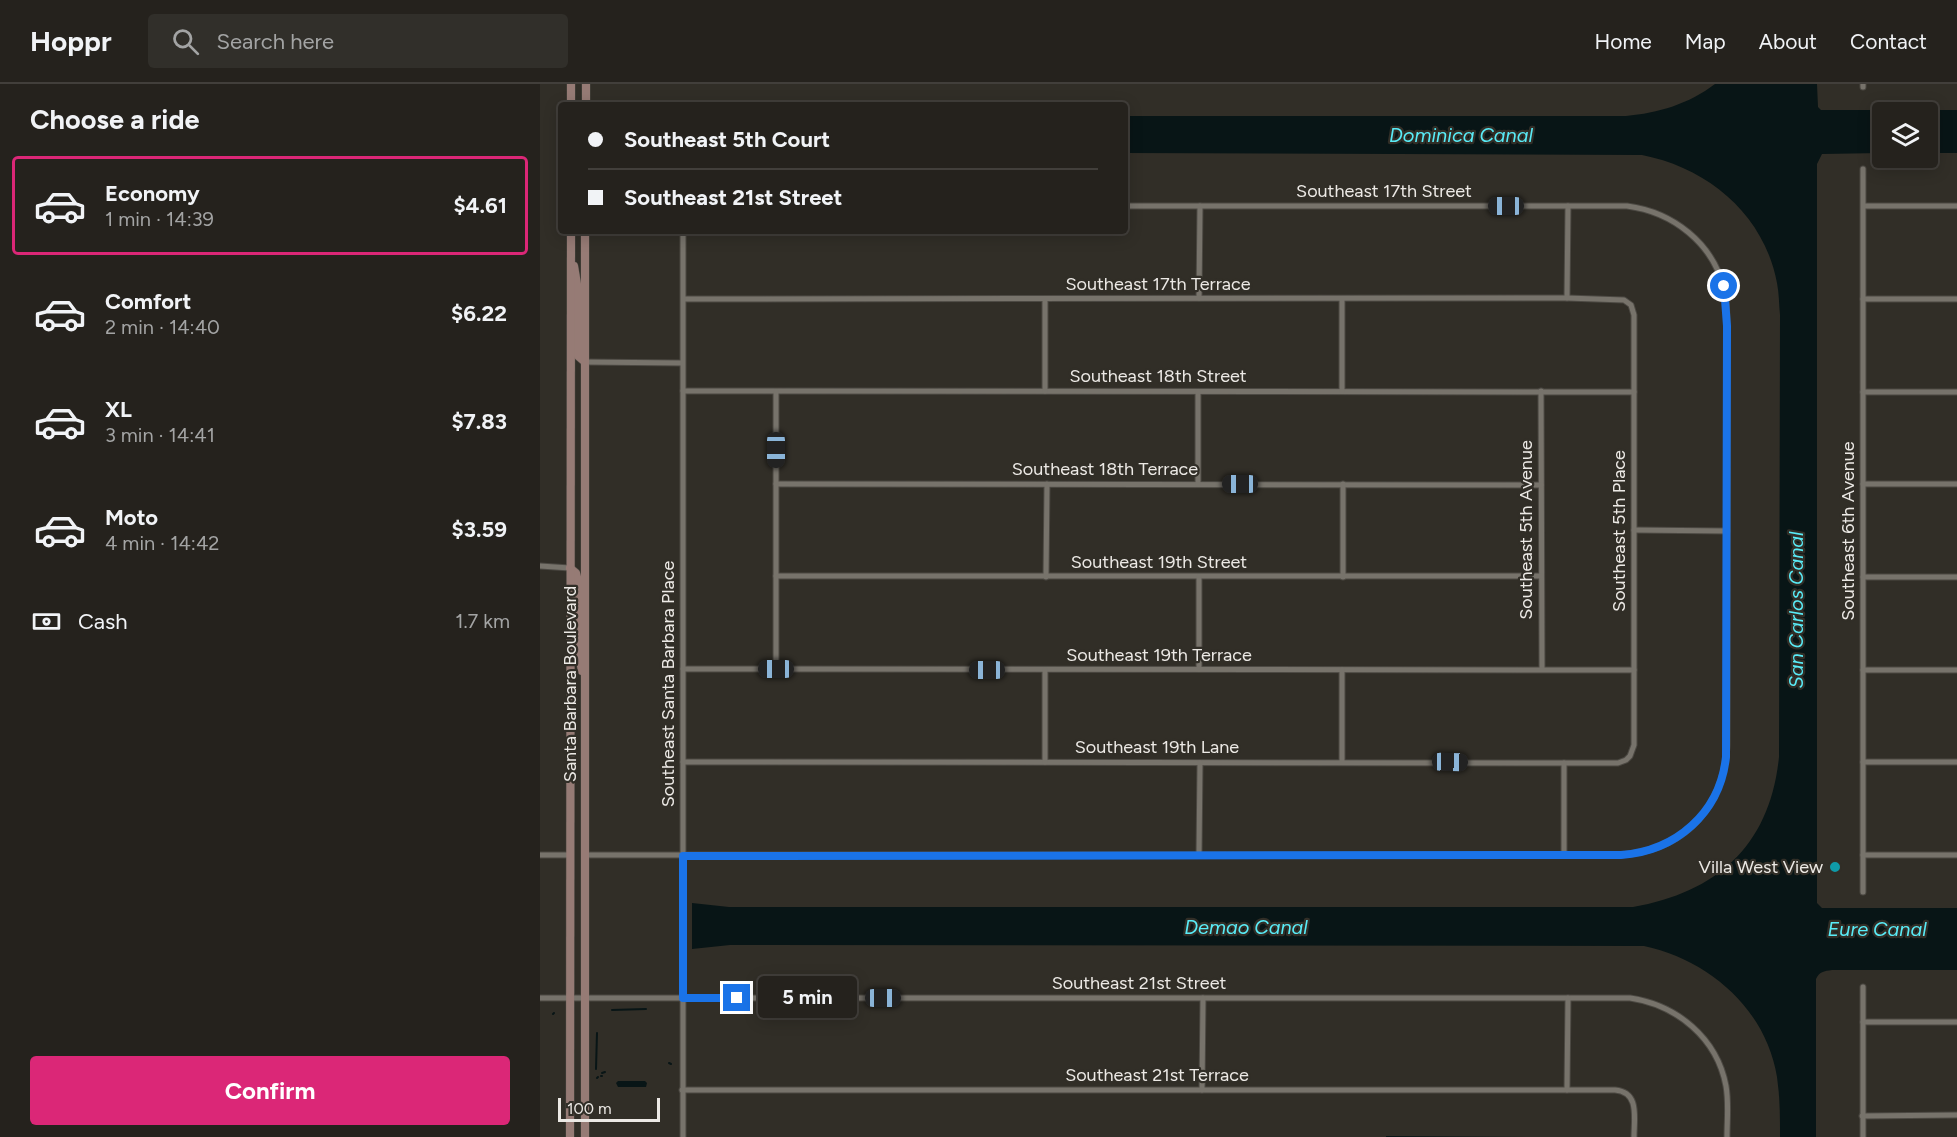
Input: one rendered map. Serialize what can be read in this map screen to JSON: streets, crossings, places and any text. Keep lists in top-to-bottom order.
{
  "streets": {
    "main road": ["Santa Barbara Boulevard"],
    "street": [
      "Southeast 17th Street",
      "Southeast 17th Terrace",
      "Southeast 18th Street",
      "Southeast 18th Terrace",
      "Southeast 5th Avenue",
      "Southeast 5th Place",
      "Southeast 6th Avenue",
      "Southeast 19th Street",
      "Southeast 19th Terrace",
      "Southeast Santa Barbara Place",
      "Southeast 19th Lane",
      "Southeast 21st Street",
      "Southeast 21st Terrace"
    ]
  },
  "crossings": [
    ["Southeast 17th Street", "Santa Barbara Boulevard"],
    ["Southeast 17th Street", "Southeast Santa Barbara Place"],
    ["Southeast 17th Terrace", "Southeast 5th Place"],
    ["Southeast 17th Terrace", "Southeast Santa Barbara Place"],
    ["Southeast 18th Street", "Southeast 5th Avenue"],
    ["Southeast 18th Street", "Southeast 5th Place"],
    ["Southeast 18th Street", "Southeast Santa Barbara Place"],
    ["Southeast 18th Terrace", "Southeast 5th Avenue"],
    ["Southeast 5th Avenue", "Southeast 19th Street"],
    ["Southeast 5th Avenue", "Southeast 19th Terrace"],
    ["Southeast 5th Place", "Southeast 19th Terrace"],
    ["Southeast 5th Place", "Southeast 19th Lane"],
    ["Southeast 19th Terrace", "Southeast Santa Barbara Place"],
    ["Santa Barbara Boulevard", "Southeast 21st Street"],
    ["Southeast Santa Barbara Place", "Southeast 19th Lane"],
    ["Southeast Santa Barbara Place", "Southeast 21st Street"],
    ["Southeast Santa Barbara Place", "Southeast 21st Terrace"]
  ],
  "water": [
    "Dominica Canal",
    "San Carlos Canal",
    "Demao Canal",
    "Eure Canal"
  ],
  "places": ["Villa West View"],
  "scale_bar": "100 m",
  "page": {
    "header": "Hoppr",
    "search": "Search here",
    "nav": [
      "Home",
      "Map",
      "About",
      "Contact"
    ],
    "heading": "Choose a ride",
    "banner": ["Southeast 5th Court", "Southeast 21st Street"],
    "list": [
      {
        "name": "Economy",
        "note": "1 min · 14:39",
        "value": "$4.61"
      },
      {
        "name": "Comfort",
        "note": "2 min · 14:40",
        "value": "$6.22"
      },
      {
        "name": "XL",
        "note": "3 min · 14:41",
        "value": "$7.83"
      },
      {
        "name": "Moto",
        "note": "4 min · 14:42",
        "value": "$3.59"
      }
    ],
    "pay": ["Cash", "1.7 km"],
    "bubble": "5 min",
    "buttons": "Confirm",
    "scale": "100 m"
  }
}
